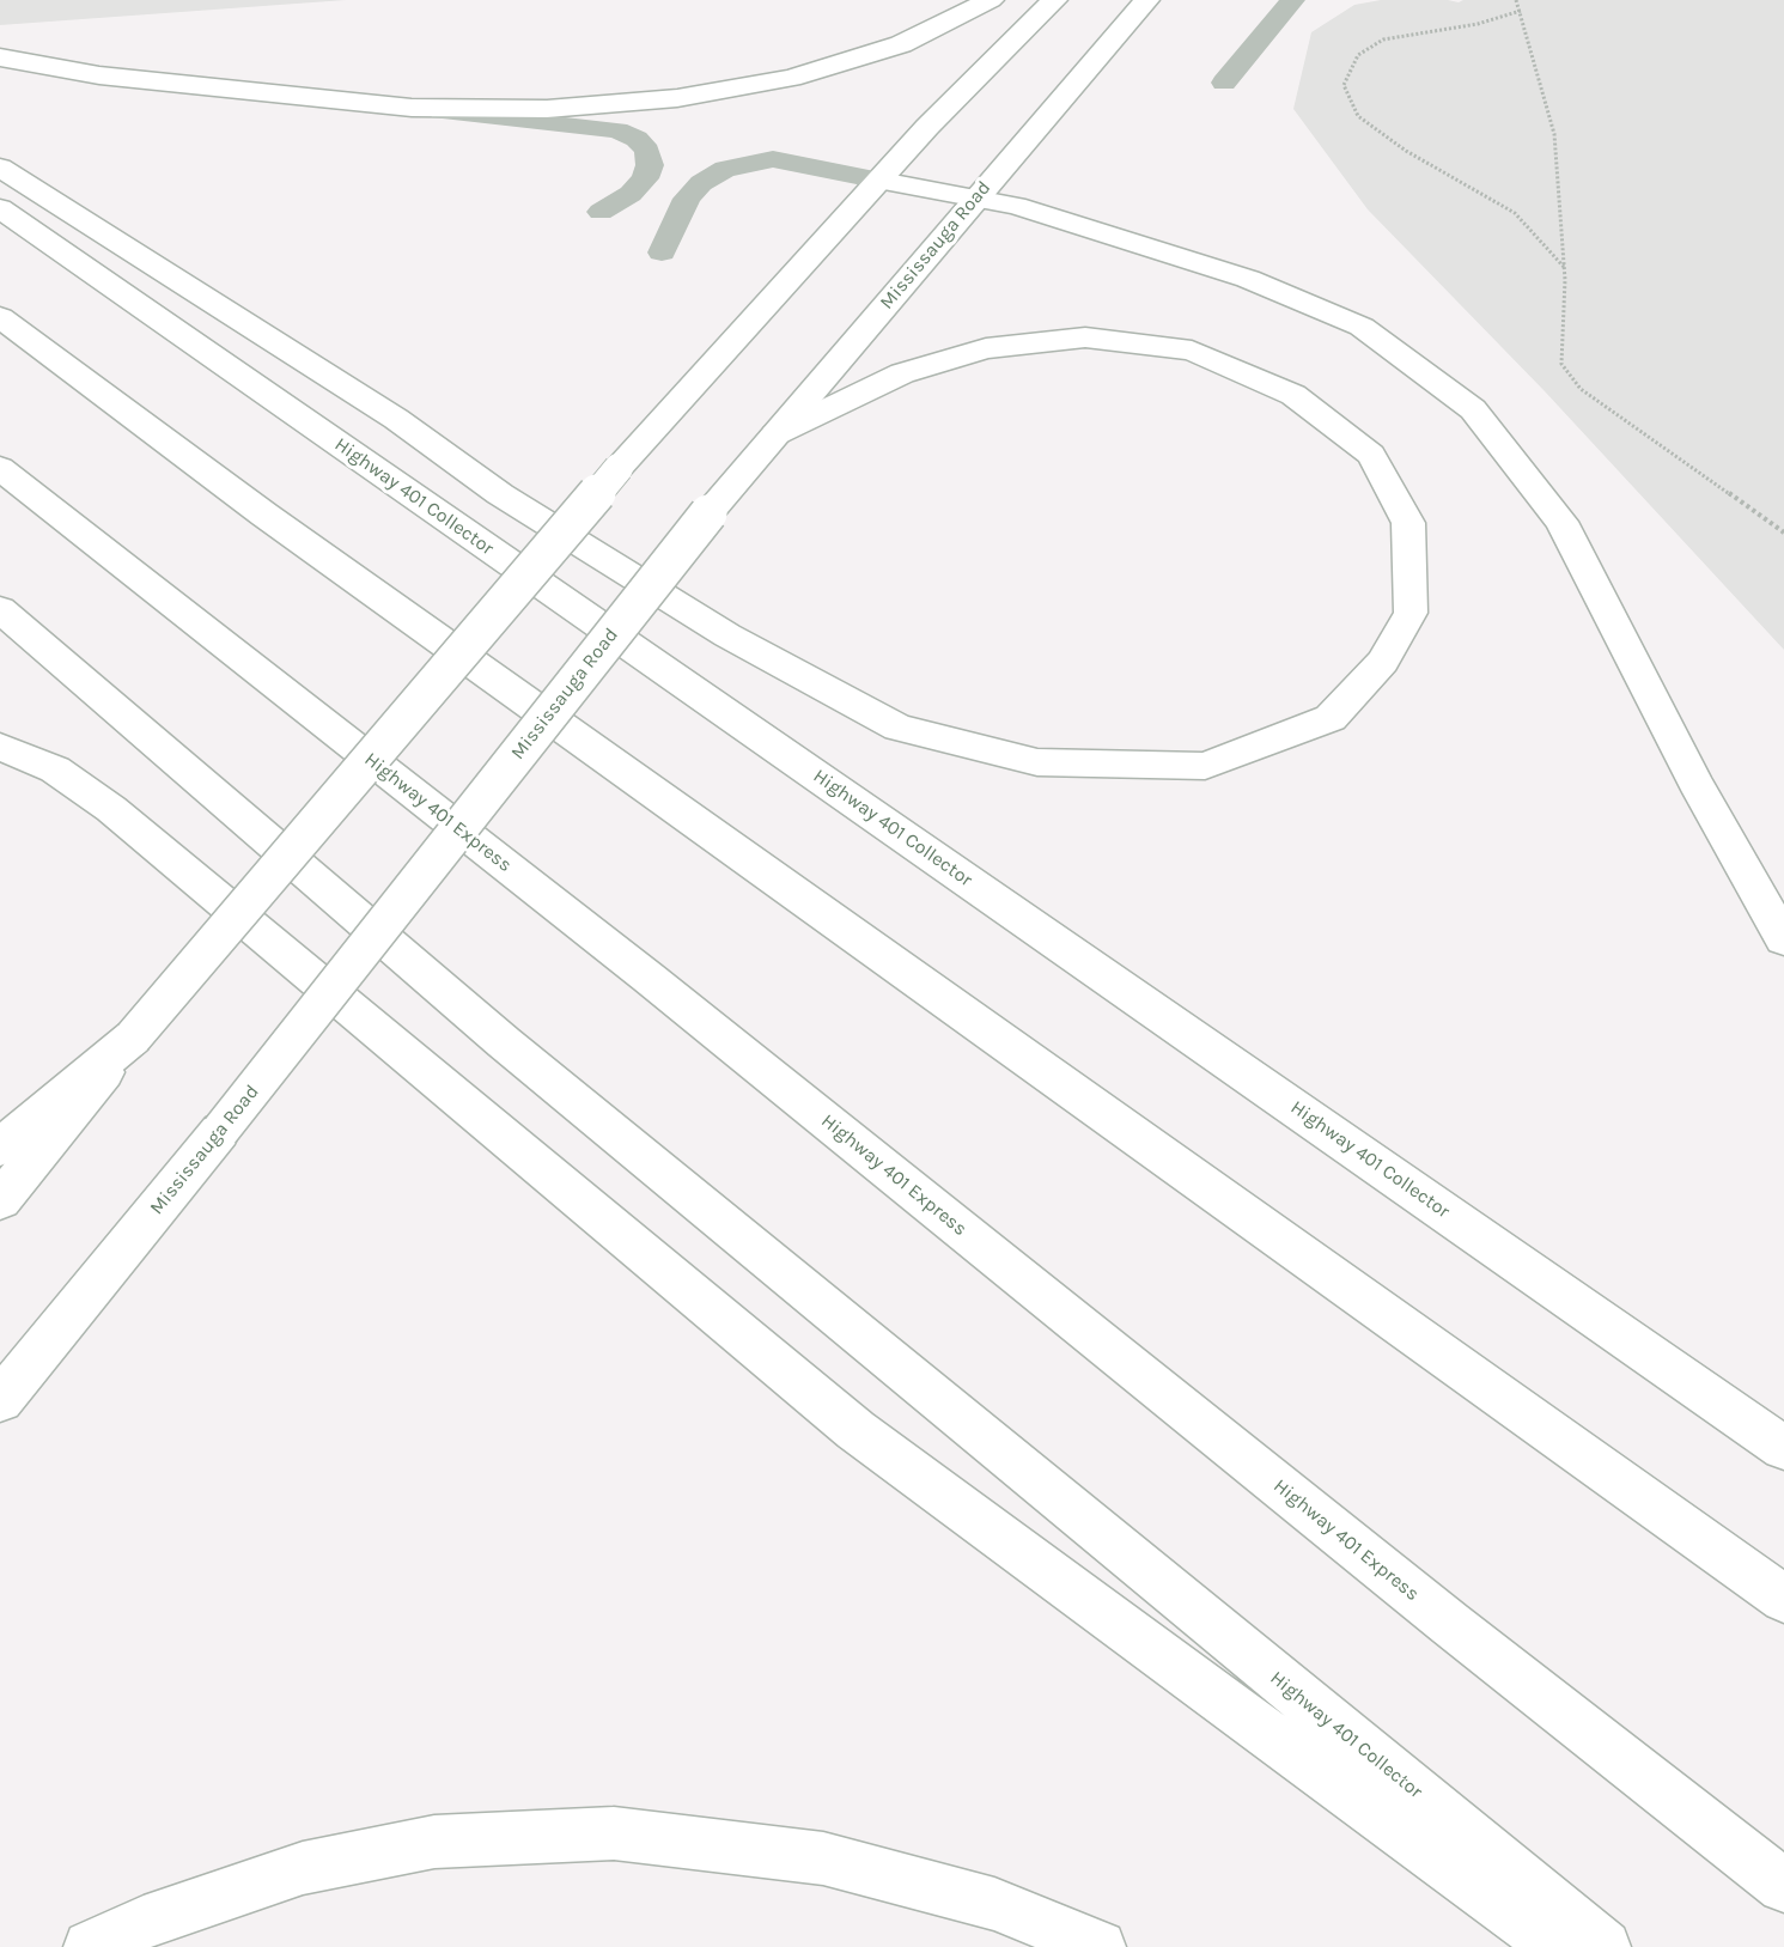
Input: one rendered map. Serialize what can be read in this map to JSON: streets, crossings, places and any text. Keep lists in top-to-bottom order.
{
  "streets": {
    "main road": ["Mississauga Road", "Highway 401 Collector", "Highway 401 Express"]
  }
}
